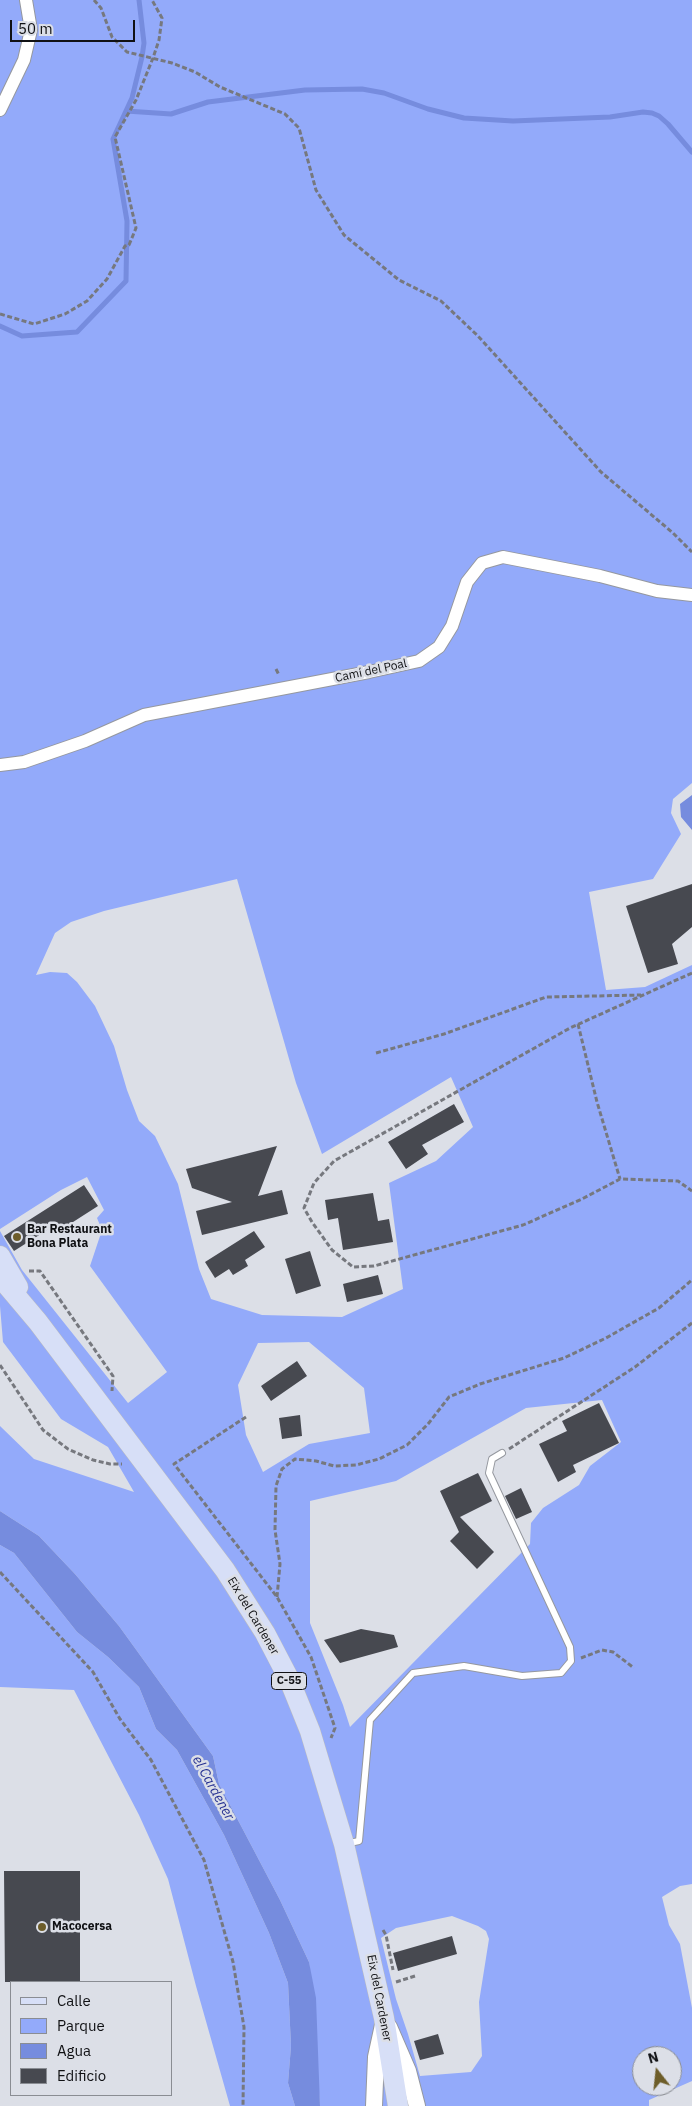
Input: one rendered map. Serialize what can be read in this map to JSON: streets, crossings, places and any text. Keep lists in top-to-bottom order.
{
  "streets": {
    "main road": ["Eix del Cardener", "C-55"],
    "street": ["Camí del Poal"]
  },
  "water": ["el Cardener"],
  "places": ["Bar Restaurant Bona Plata", "Macocersa"],
  "legend": [
    "Calle",
    "Parque",
    "Agua",
    "Edificio"
  ],
  "scale_bar": "50 m",
  "north": "top"
}
